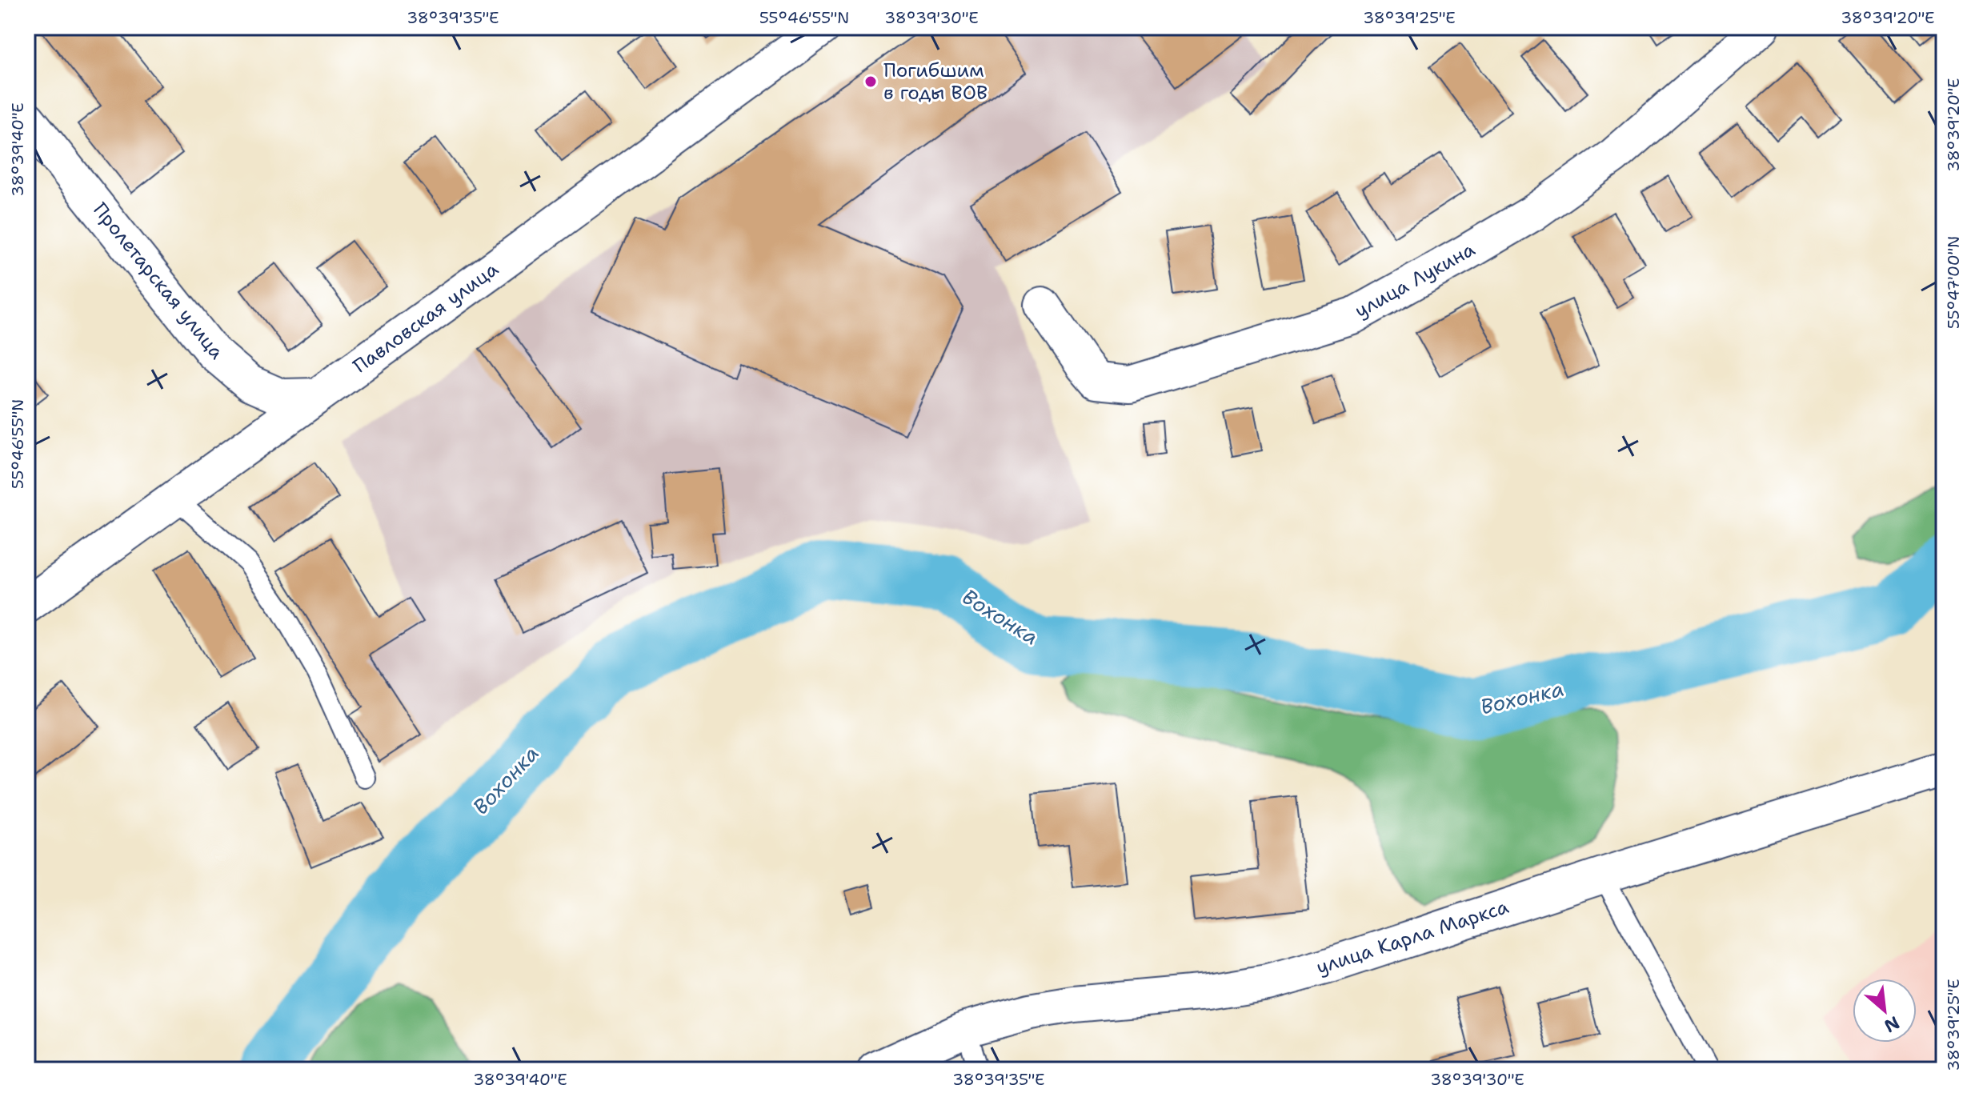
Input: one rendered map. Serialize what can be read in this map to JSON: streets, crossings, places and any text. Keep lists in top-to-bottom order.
{
  "streets": {
    "street": [
      "улица Лукина",
      "Пролетарская улица",
      "Павловская улица",
      "улица Карла Маркса"
    ]
  },
  "crossings": [
    ["Пролетарская улица", "Павловская улица"]
  ],
  "water": ["Вохонка"],
  "places": ["Погибшим в годы ВОВ"],
  "north": "bottom right",
  "coordinates": [
    "38°39'35\"E",
    "55°46'55\"N",
    "38°39'30\"E",
    "38°39'25\"E",
    "38°39'20\"E",
    "38°39'40\"E",
    "55°47'00\"N"
  ]
}
